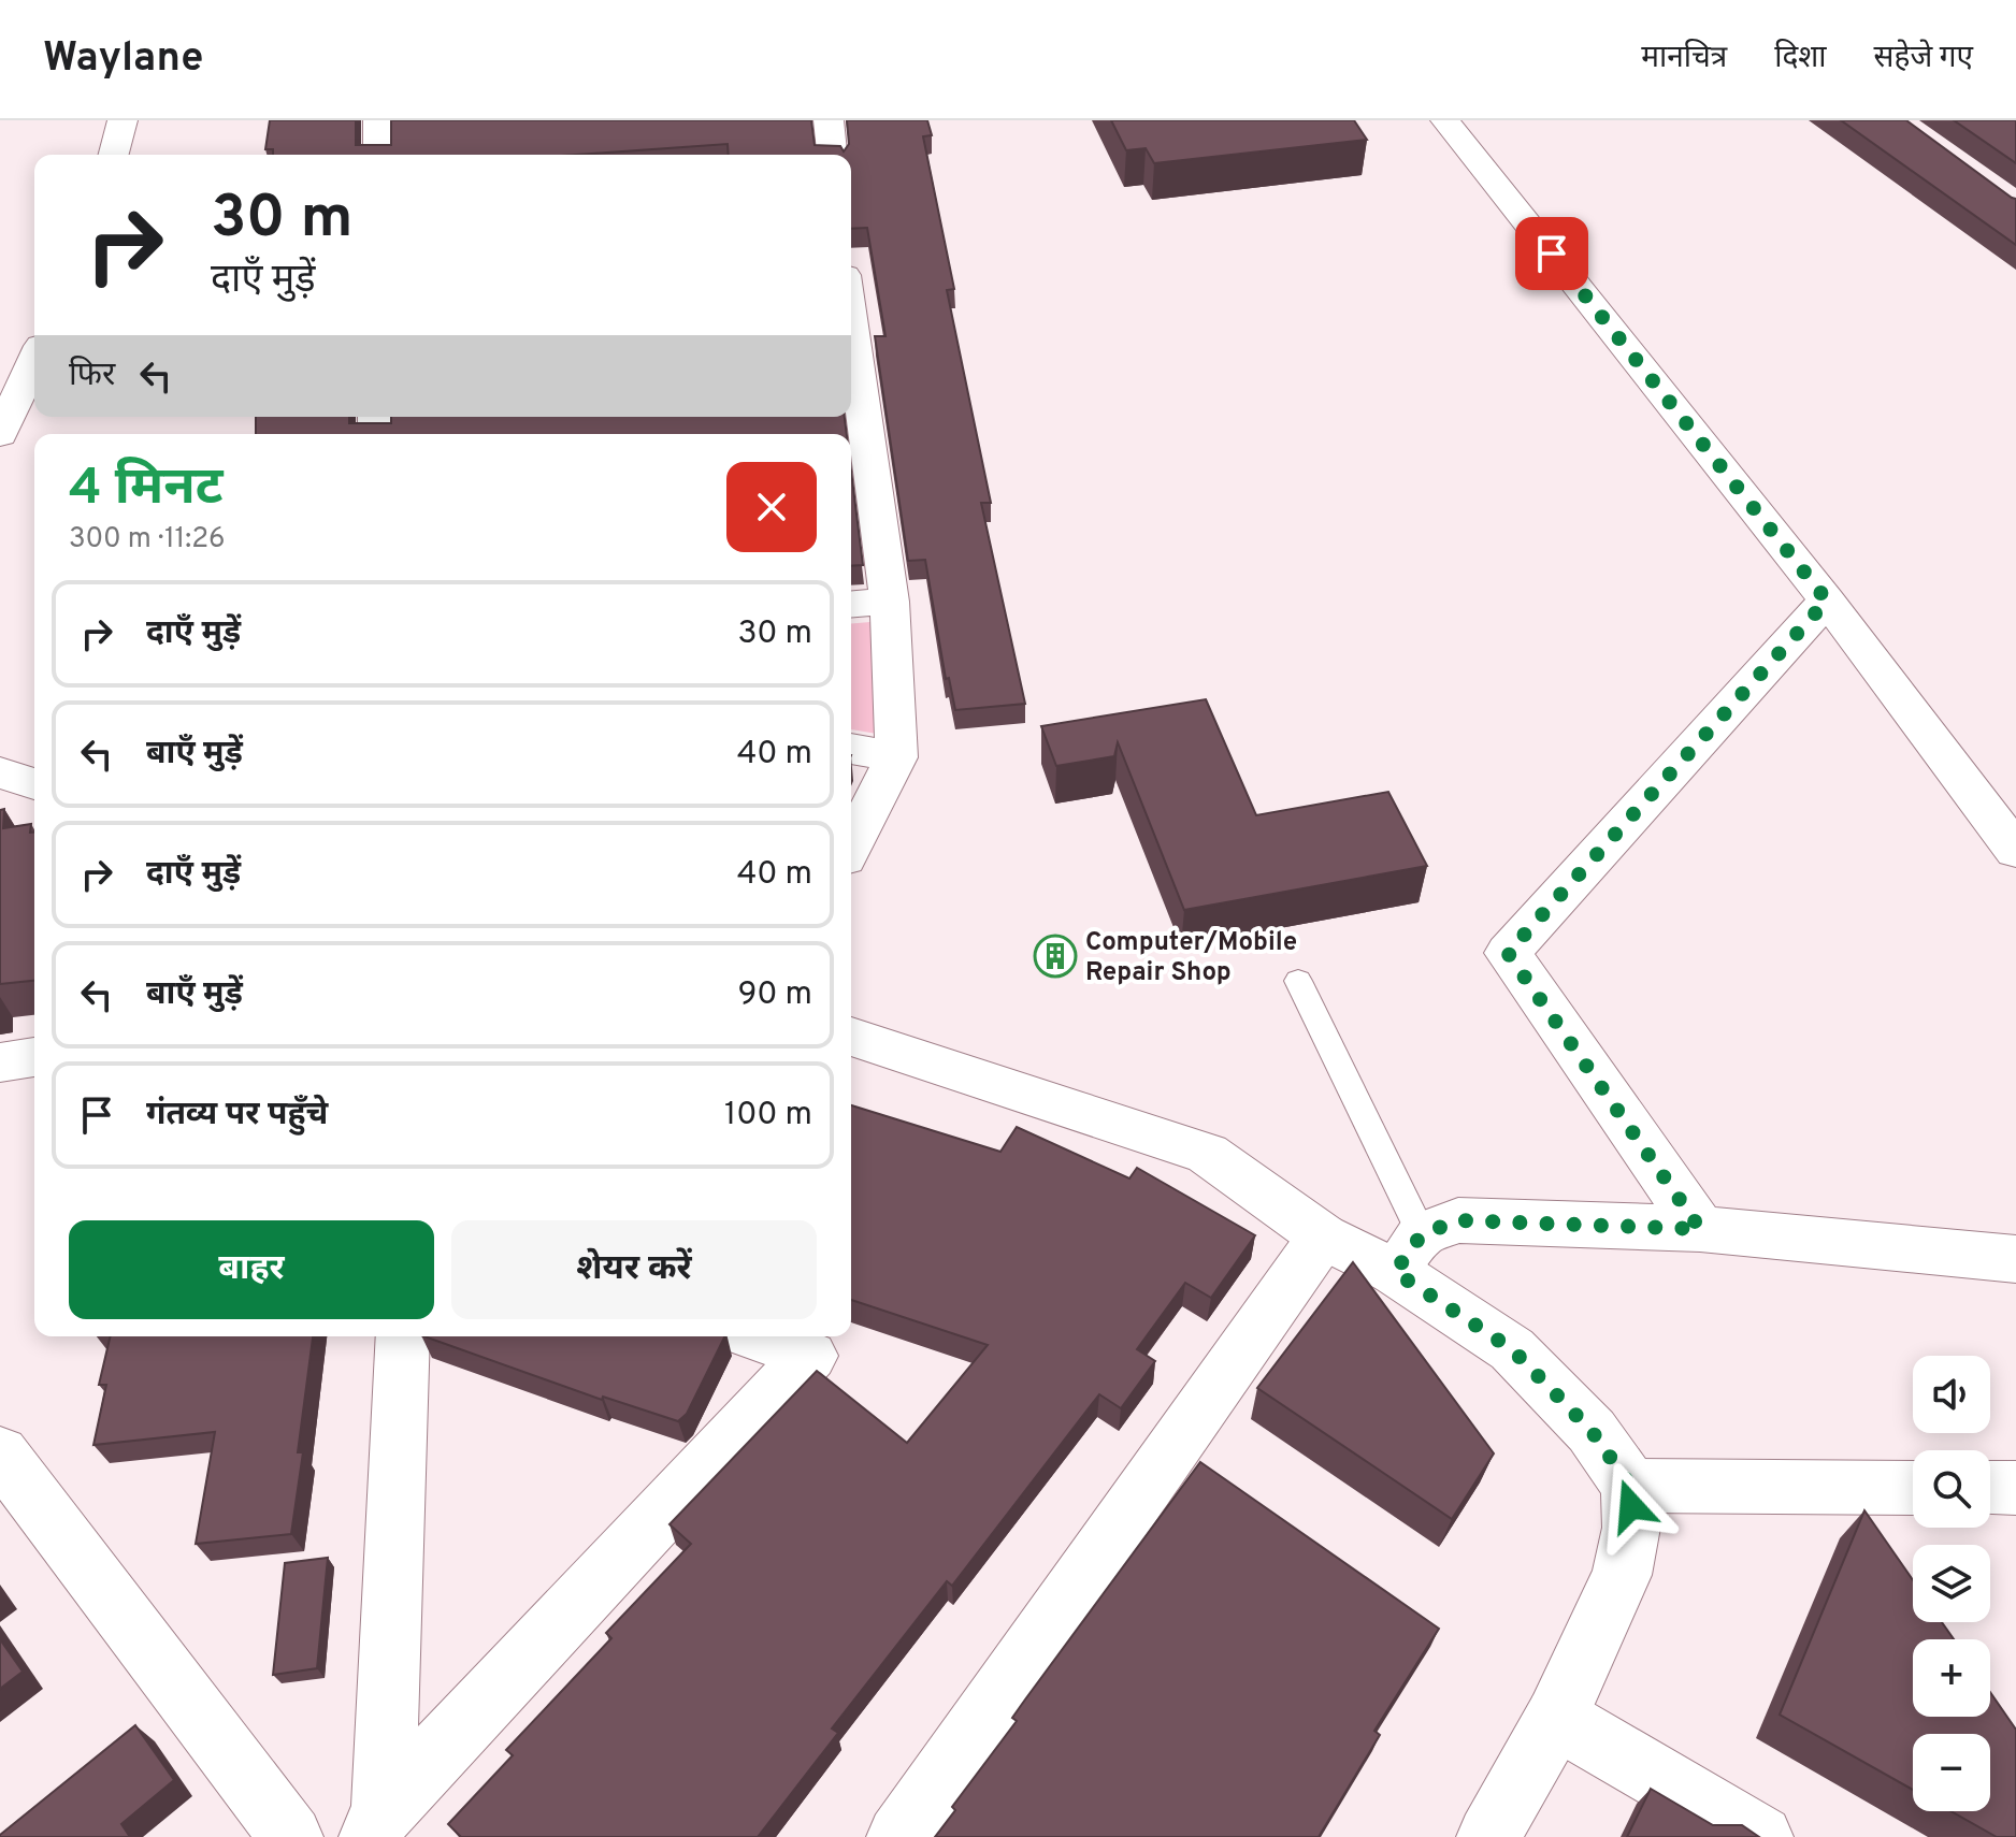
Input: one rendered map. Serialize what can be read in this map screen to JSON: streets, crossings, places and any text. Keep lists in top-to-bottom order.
{
  "places": {
    "building": ["Computer/Mobile Repair Shop"]
  },
  "page": {
    "header": "Waylane",
    "nav": ["मानचित्र", "दिशा", "सहेजे गए"],
    "turn": ["30 m", "दाएँ मुड़ें"],
    "then": "फिर",
    "heading": ["4 मिनट", "300 m · 11:26"],
    "list": [
      {
        "name": "दाएँ मुड़ें",
        "value": "30 m"
      },
      {
        "name": "बाएँ मुड़ें",
        "value": "40 m"
      },
      {
        "name": "दाएँ मुड़ें",
        "value": "40 m"
      },
      {
        "name": "बाएँ मुड़ें",
        "value": "90 m"
      },
      {
        "name": "गंतव्य पर पहुँचे",
        "value": "100 m"
      }
    ],
    "buttons": ["बाहर", "शेयर करें"],
    "map_buttons": ["+", "−"]
  }
}
